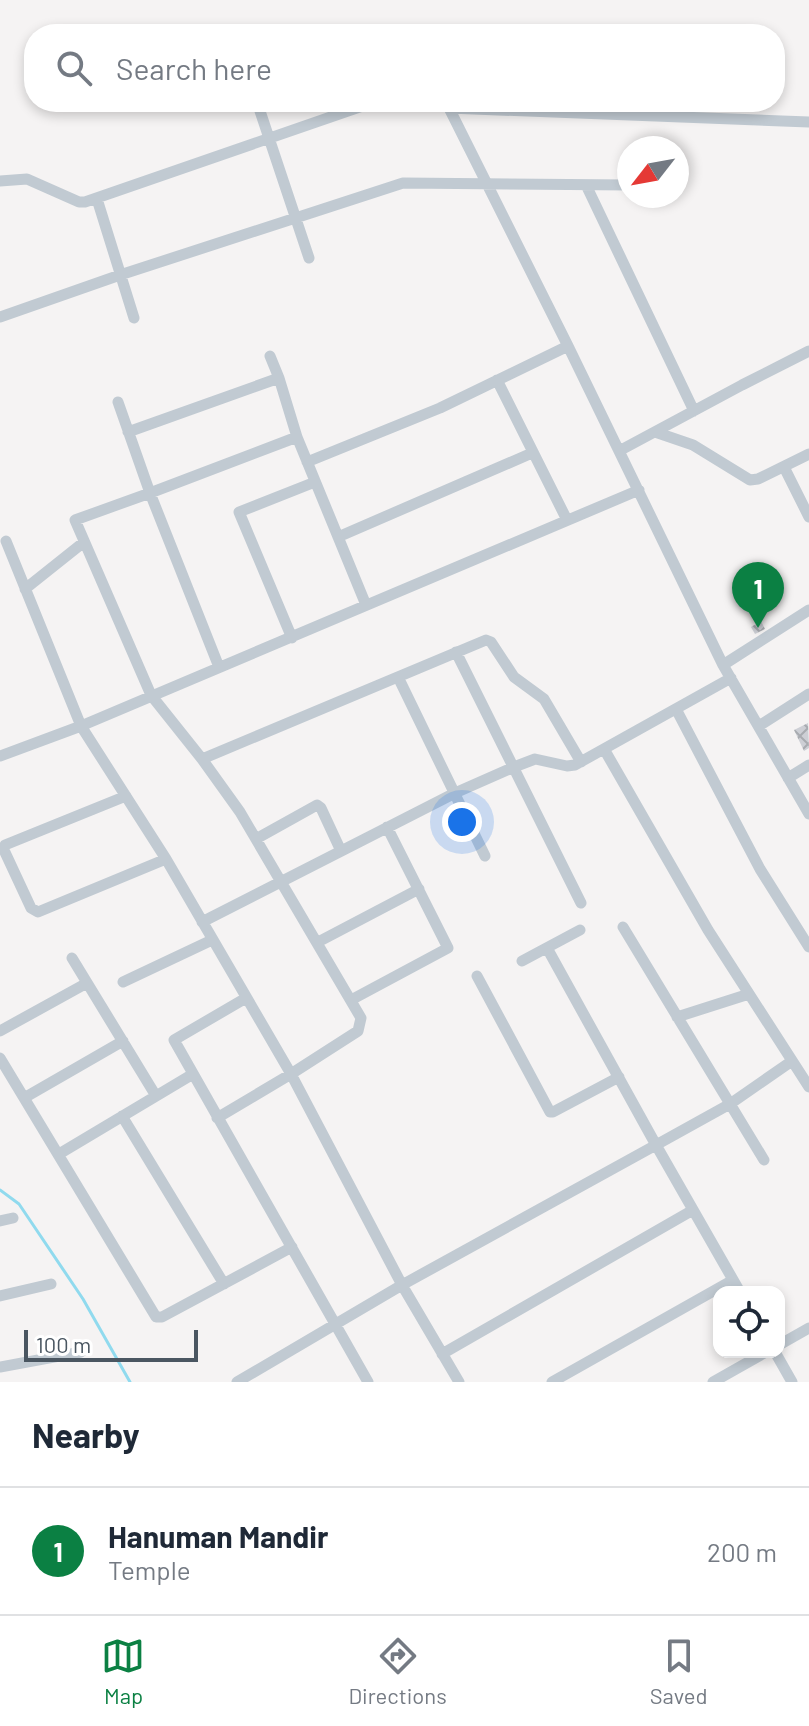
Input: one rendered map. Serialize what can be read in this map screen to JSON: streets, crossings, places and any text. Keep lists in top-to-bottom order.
{
  "scale_bar": "100 m",
  "north": "bottom left",
  "page": {
    "search": "Search here",
    "pins": "1",
    "scale": "100 m",
    "heading": "Nearby",
    "list": [
      {
        "mark": "1",
        "name": "Hanuman Mandir",
        "note": "Temple",
        "value": "200 m"
      }
    ],
    "nav": ["Map", "Directions", "Saved"]
  }
}
